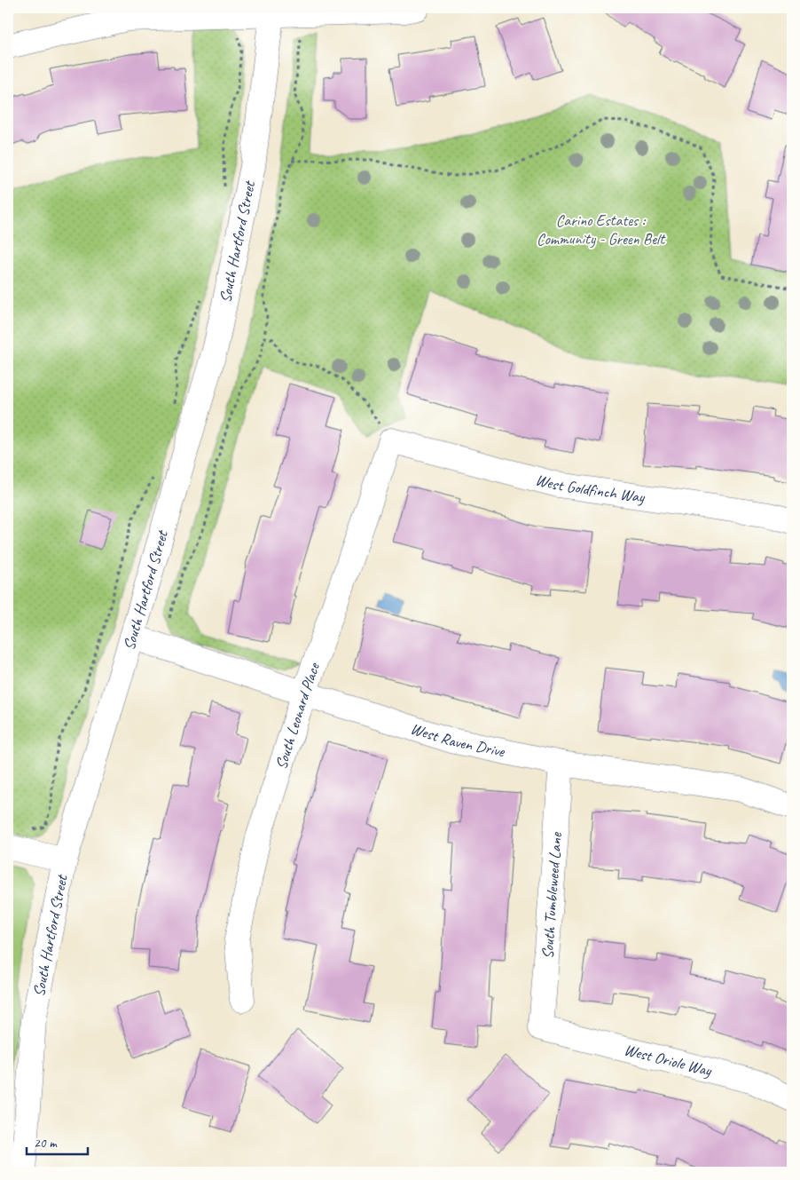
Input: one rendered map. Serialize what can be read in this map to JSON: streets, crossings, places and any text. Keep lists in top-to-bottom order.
{
  "streets": {
    "street": [
      "South Hartford Street",
      "West Goldfinch Way",
      "South Leonard Place",
      "West Raven Drive",
      "South Tumbleweed Lane",
      "West Oriole Way"
    ]
  },
  "crossings": [
    ["South Hartford Street", "West Raven Drive"],
    ["West Goldfinch Way", "South Leonard Place"],
    ["South Leonard Place", "West Raven Drive"],
    ["West Raven Drive", "South Tumbleweed Lane"],
    ["South Tumbleweed Lane", "West Oriole Way"]
  ],
  "parks": ["Carino Estates : Community - Green Belt"],
  "scale_bar": "20 m"
}
